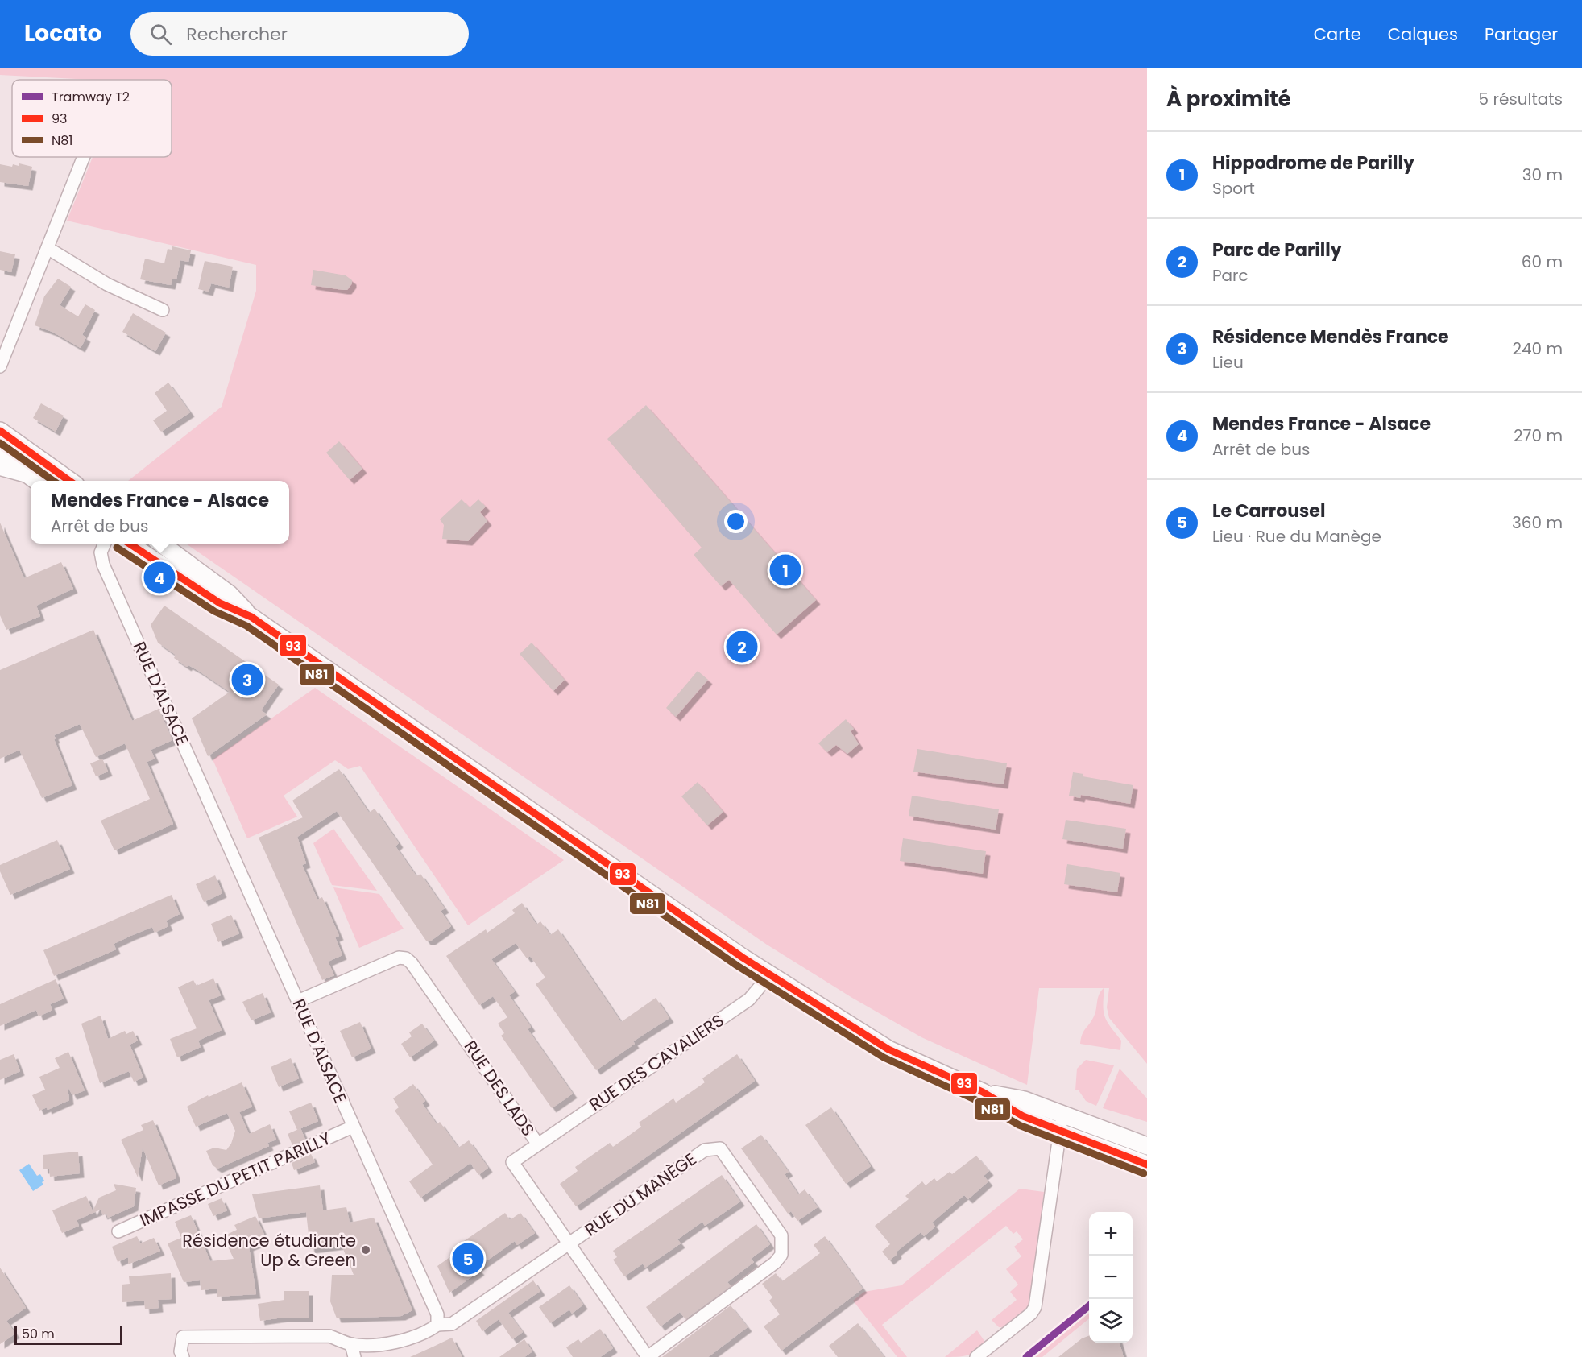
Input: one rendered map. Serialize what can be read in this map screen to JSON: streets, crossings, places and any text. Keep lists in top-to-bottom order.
{
  "streets": {
    "street": [
      "RUE D'ALSACE",
      "RUE DES CAVALIERS",
      "RUE DES LADS",
      "IMPASSE DU PETIT PARILLY",
      "RUE DU MANÈGE"
    ]
  },
  "crossings": [
    ["RUE D'ALSACE", "RUE DES LADS"],
    ["RUE D'ALSACE", "IMPASSE DU PETIT PARILLY"],
    ["RUE D'ALSACE", "RUE DU MANÈGE"],
    ["RUE DES CAVALIERS", "RUE DES LADS"],
    ["RUE DES LADS", "RUE DU MANÈGE"]
  ],
  "places": ["Résidence étudiante Up & Green"],
  "lines": ["transit line 93", "transit line N81", "tram line T2"],
  "legend": ["Tramway T2", "93", "N81"],
  "scale_bar": "50 m",
  "page": {
    "header": "Locato",
    "search": "Rechercher",
    "nav": ["Carte", "Calques", "Partager"],
    "heading": ["À proximité", "5 résultats"],
    "list": [
      {
        "mark": "1",
        "name": "Hippodrome de Parilly",
        "note": "Sport",
        "value": "30 m"
      },
      {
        "mark": "2",
        "name": "Parc de Parilly",
        "note": "Parc",
        "value": "60 m"
      },
      {
        "mark": "3",
        "name": "Résidence Mendès France",
        "note": "Lieu",
        "value": "240 m"
      },
      {
        "mark": "4",
        "name": "Mendes France - Alsace",
        "note": "Arrêt de bus",
        "value": "270 m"
      },
      {
        "mark": "5",
        "name": "Le Carrousel",
        "note": "Lieu · Rue du Manège",
        "value": "360 m"
      }
    ],
    "popup": ["Mendes France - Alsace", "Arrêt de bus"],
    "pins": [
      "1",
      "4",
      "2",
      "3",
      "5"
    ],
    "map_buttons": ["+", "−"],
    "scale": "50 m"
  }
}
